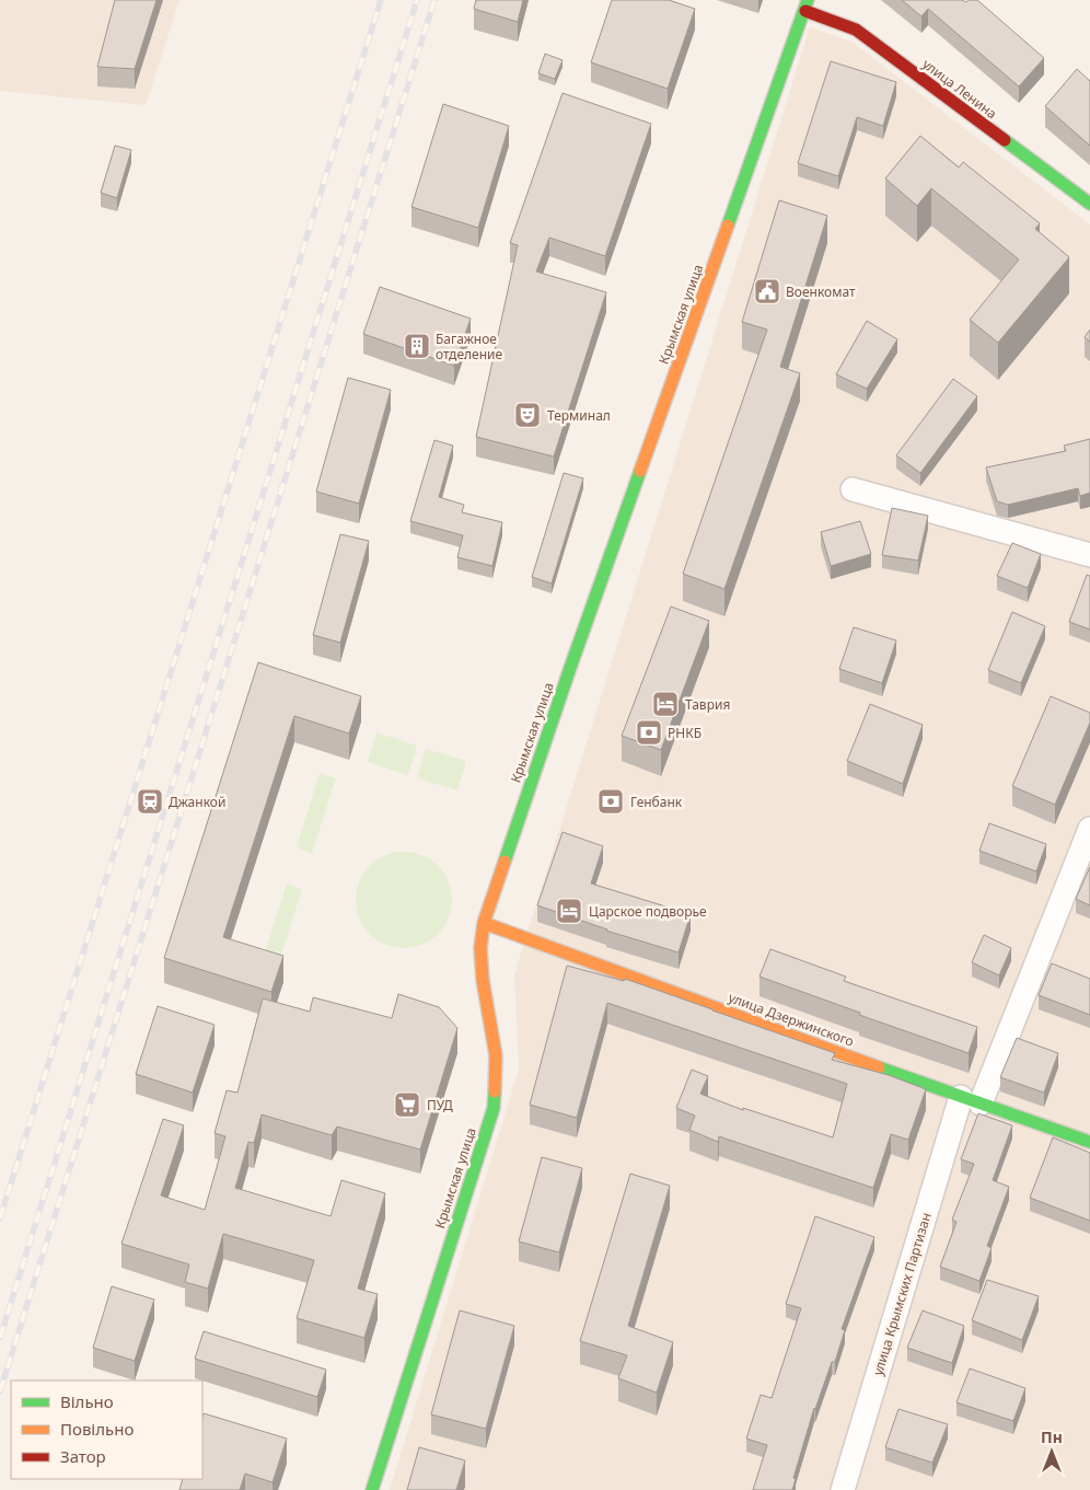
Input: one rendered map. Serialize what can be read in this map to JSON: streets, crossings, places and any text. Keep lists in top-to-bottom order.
{
  "streets": {
    "main road": ["улица Ленина", "Крымская улица", "улица Дзержинского"],
    "street": ["улица Крымских Партизан"]
  },
  "crossings": [
    ["улица Ленина", "Крымская улица"],
    ["Крымская улица", "улица Дзержинского"],
    ["улица Дзержинского", "улица Крымских Партизан"]
  ],
  "places": {
    "public building": ["Военкомат"],
    "building": ["Багажное отделение"],
    "theatre": ["Терминал"],
    "hotel": ["Таврия", "Царское подворье"],
    "bank": ["РНКБ", "Генбанк"],
    "station": ["Джанкой"],
    "supermarket": ["ПУД"]
  },
  "legend": ["Вільно", "Повільно", "Затор"],
  "north": "top"
}
